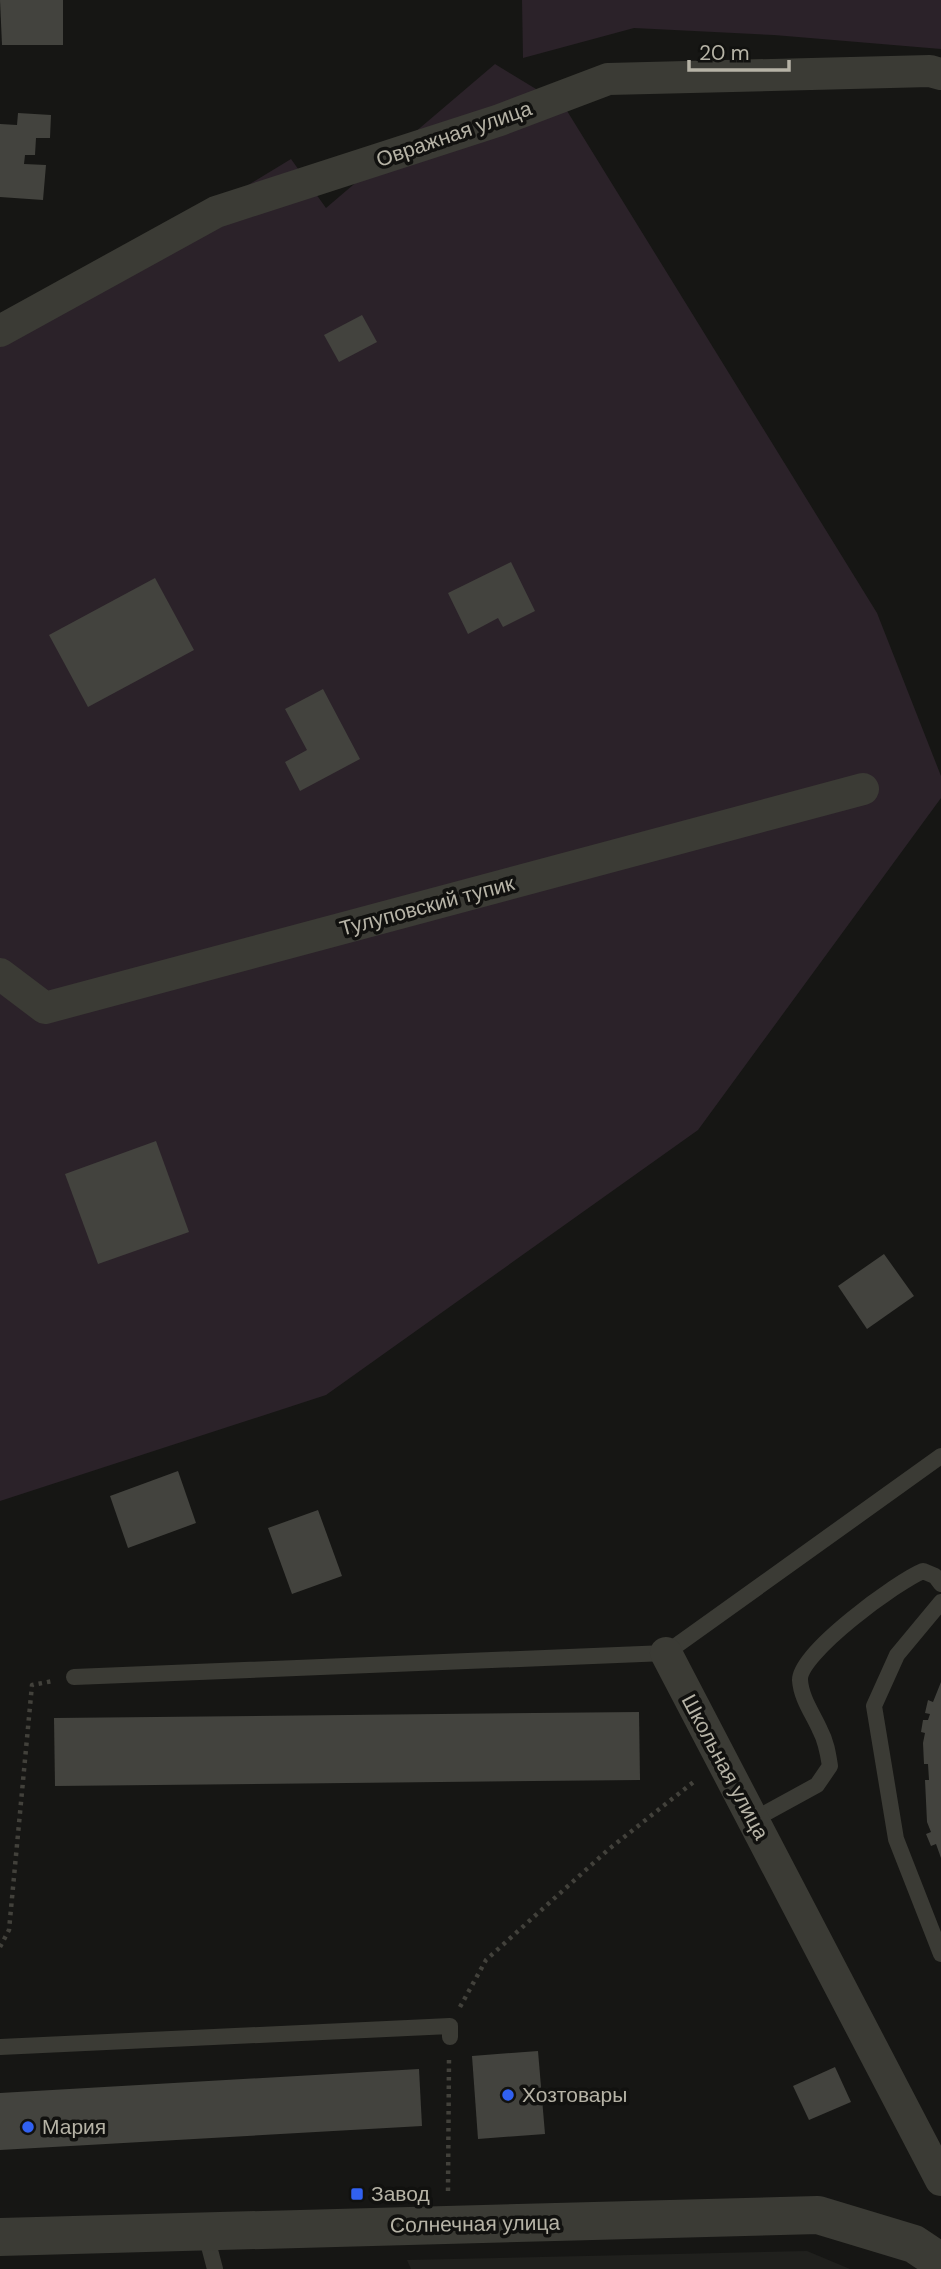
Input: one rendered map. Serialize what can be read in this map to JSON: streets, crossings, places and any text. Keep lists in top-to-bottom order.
{
  "streets": {
    "street": [
      "Овражная улица",
      "Тулуповский тупик",
      "Школьная улица",
      "Солнечная улица"
    ]
  },
  "places": {
    "other": ["Хозтовары", "Мария"],
    "transit": ["Завод"]
  },
  "scale_bar": "20 m"
}
